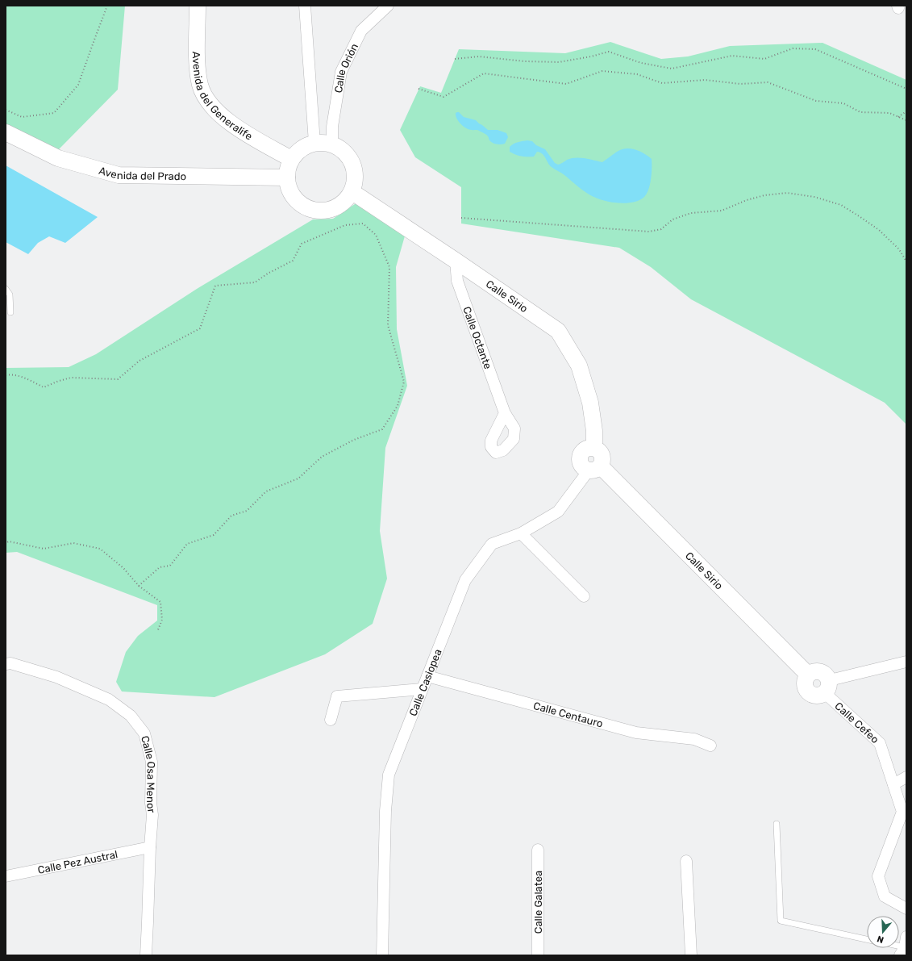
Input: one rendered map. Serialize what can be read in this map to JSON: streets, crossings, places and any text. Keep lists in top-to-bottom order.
{
  "streets": {
    "street": [
      "Calle Orión",
      "Avenida del Generalife",
      "Avenida del Prado",
      "Calle Sirio",
      "Calle Octante",
      "Calle Casiopea",
      "Calle Centauro",
      "Calle Cefeo",
      "Calle Osa Menor",
      "Calle Pez Austral",
      "Calle Galatea"
    ]
  },
  "crossings": [
    ["Calle Orión", "Avenida del Generalife"],
    ["Calle Orión", "Avenida del Prado"],
    ["Calle Orión", "Calle Sirio"],
    ["Avenida del Generalife", "Avenida del Prado"],
    ["Avenida del Generalife", "Calle Sirio"],
    ["Avenida del Prado", "Calle Sirio"],
    ["Calle Sirio", "Calle Octante"],
    ["Calle Sirio", "Calle Casiopea"],
    ["Calle Sirio", "Calle Cefeo"],
    ["Calle Casiopea", "Calle Centauro"],
    ["Calle Osa Menor", "Calle Pez Austral"]
  ],
  "north": "bottom"
}
